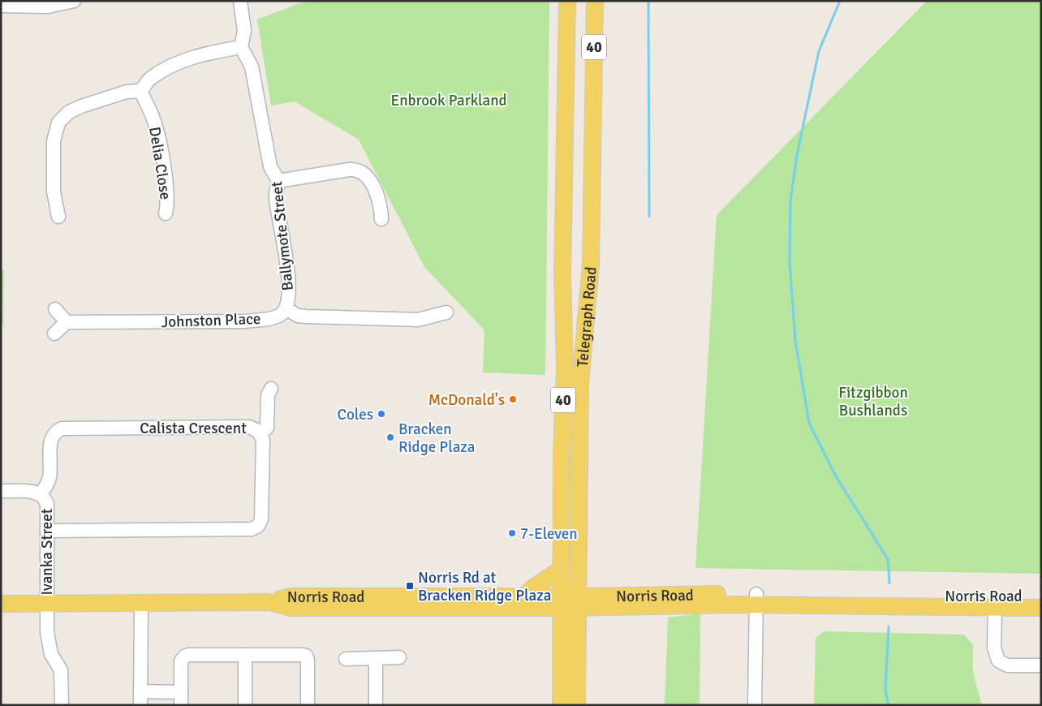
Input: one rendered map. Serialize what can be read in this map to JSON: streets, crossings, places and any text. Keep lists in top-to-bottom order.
{
  "streets": {
    "main road": ["40", "Telegraph Road", "Norris Road"],
    "street": [
      "Delia Close",
      "Ballymote Street",
      "Johnston Place",
      "Calista Crescent",
      "Ivanka Street"
    ]
  },
  "crossings": [
    ["Ballymote Street", "Johnston Place"],
    ["Telegraph Road", "Norris Road"],
    ["Calista Crescent", "Ivanka Street"],
    ["Ivanka Street", "Norris Road"]
  ],
  "parks": ["Enbrook Parkland", "Fitzgibbon Bushlands"],
  "places": {
    "other": [
      "McDonald's",
      "Coles",
      "Bracken Ridge Plaza",
      "7-Eleven"
    ],
    "transit": ["Norris Rd at Bracken Ridge Plaza"]
  }
}
